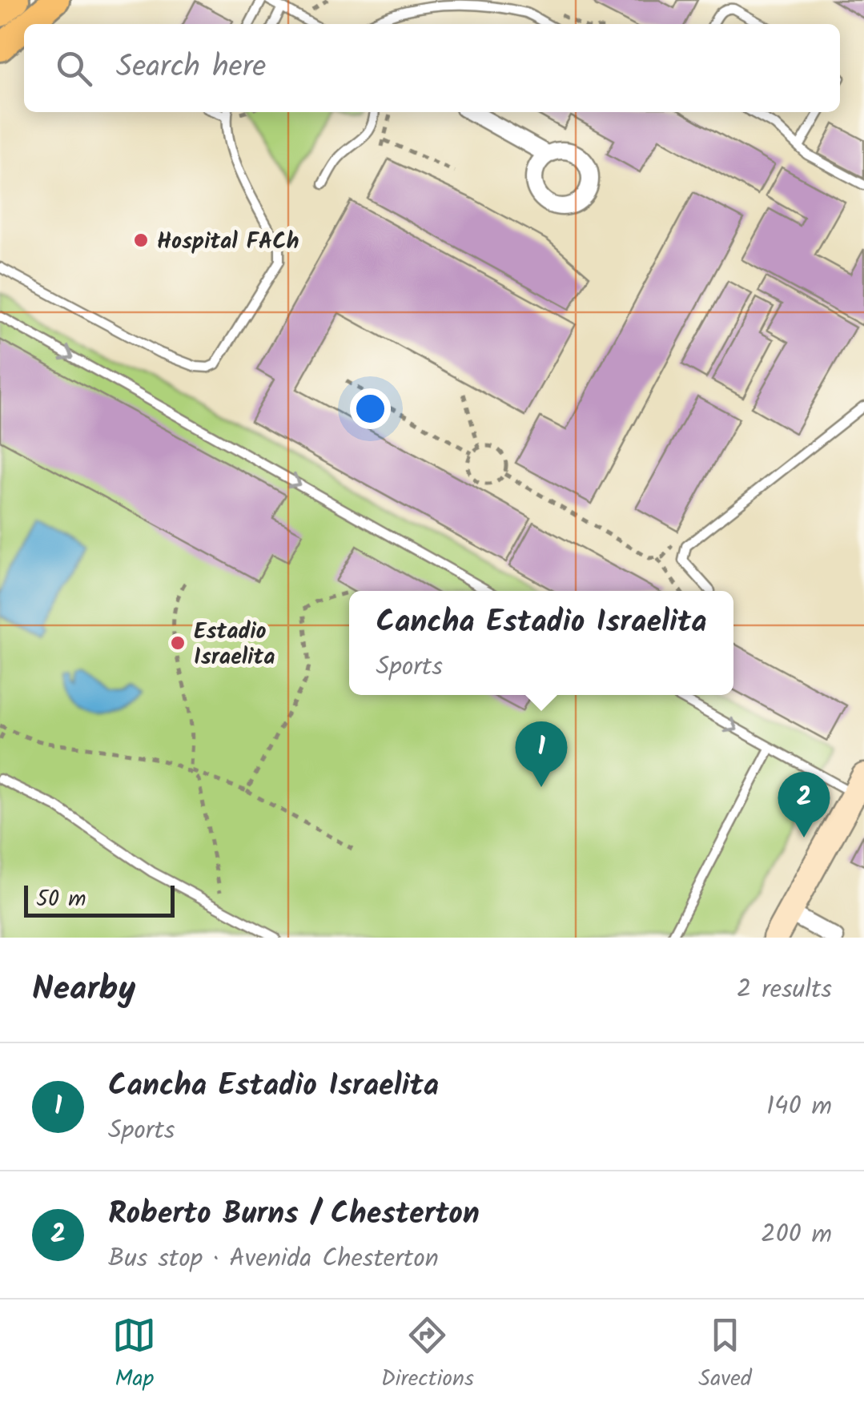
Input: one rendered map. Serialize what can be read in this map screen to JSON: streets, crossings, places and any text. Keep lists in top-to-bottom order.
{
  "places": ["Hospital FACh", "Estadio Israelita"],
  "scale_bar": "50 m",
  "page": {
    "search": "Search here",
    "popup": ["Cancha Estadio Israelita", "Sports"],
    "pins": ["1", "2"],
    "scale": "50 m",
    "heading": ["Nearby", "2 results"],
    "list": [
      {
        "mark": "1",
        "name": "Cancha Estadio Israelita",
        "note": "Sports",
        "value": "140 m"
      },
      {
        "mark": "2",
        "name": "Roberto Burns / Chesterton",
        "note": "Bus stop · Avenida Chesterton",
        "value": "200 m"
      }
    ],
    "nav": ["Map", "Directions", "Saved"]
  }
}
